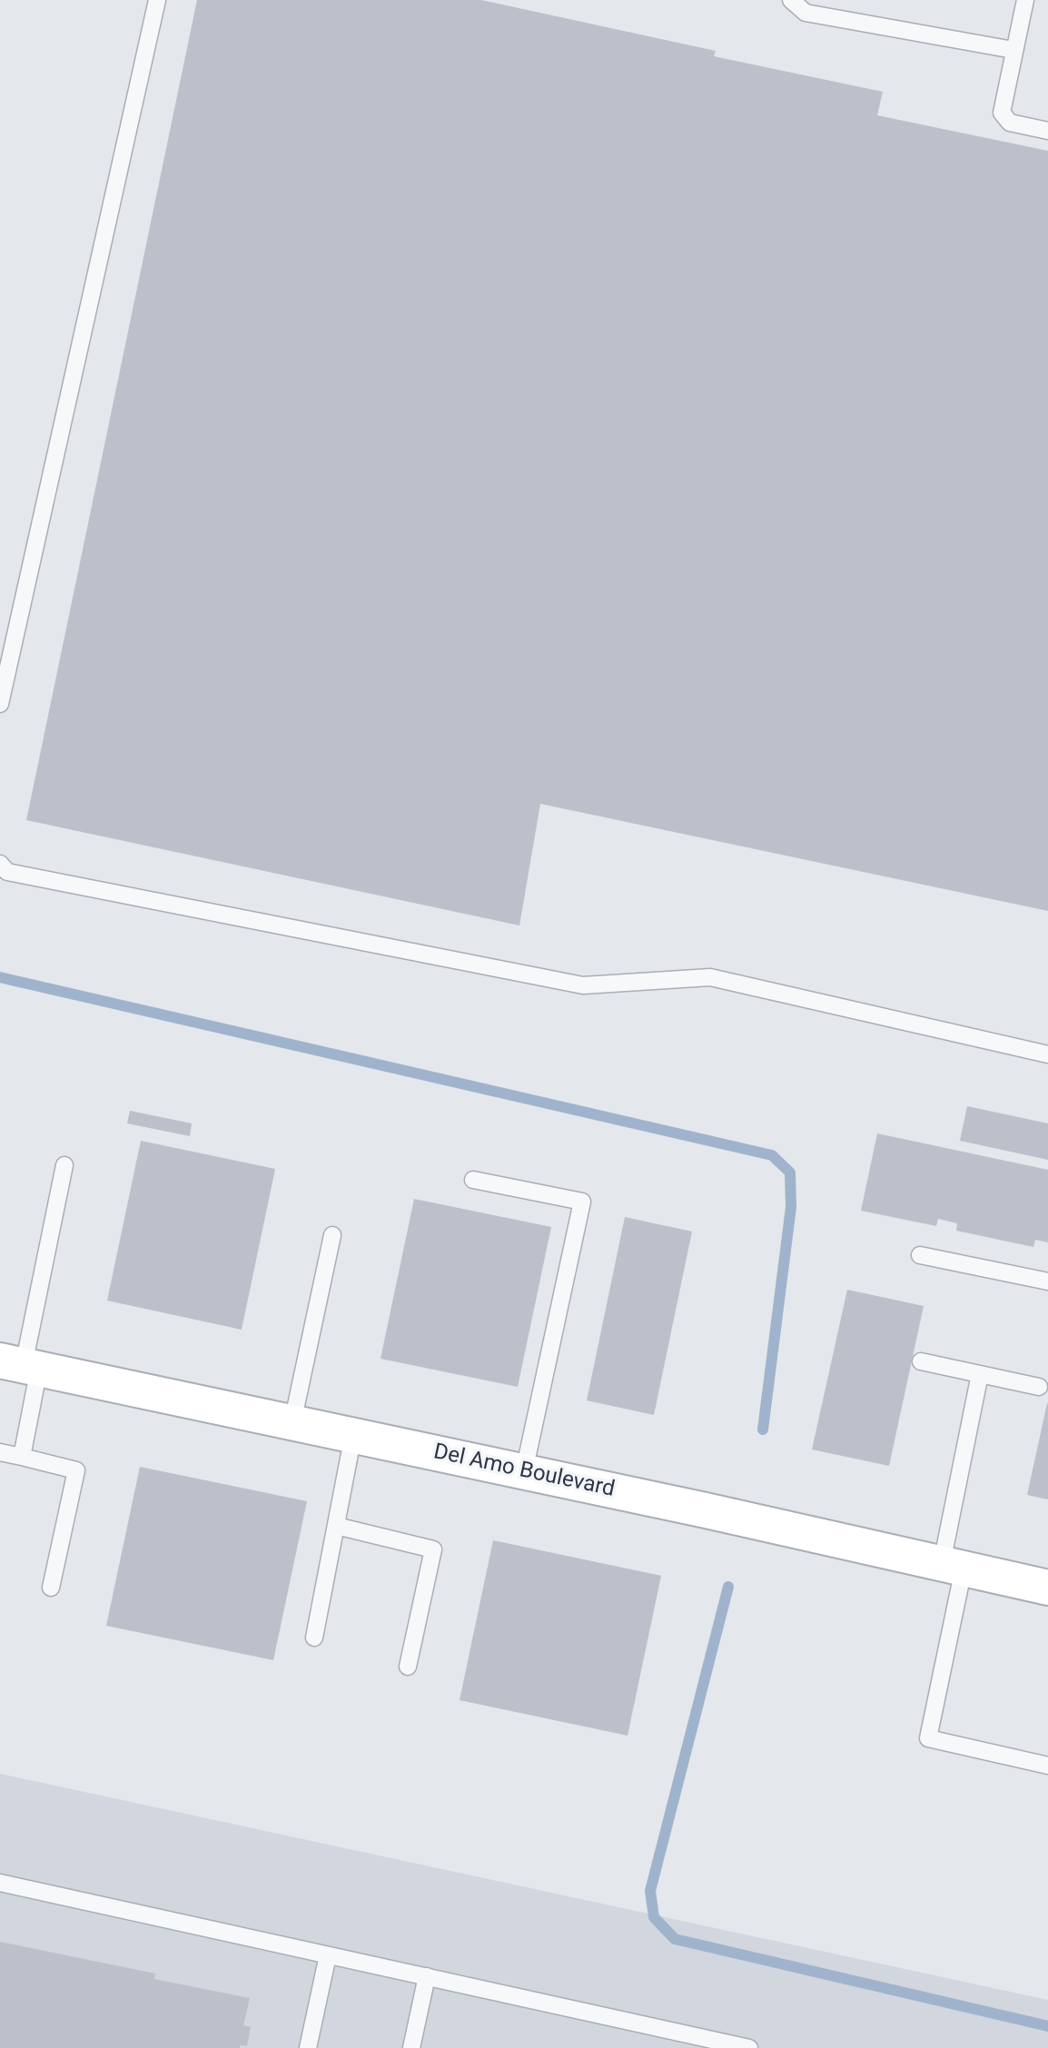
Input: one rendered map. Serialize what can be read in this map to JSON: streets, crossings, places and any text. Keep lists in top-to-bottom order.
{
  "streets": {
    "main road": ["Del Amo Boulevard"]
  }
}
